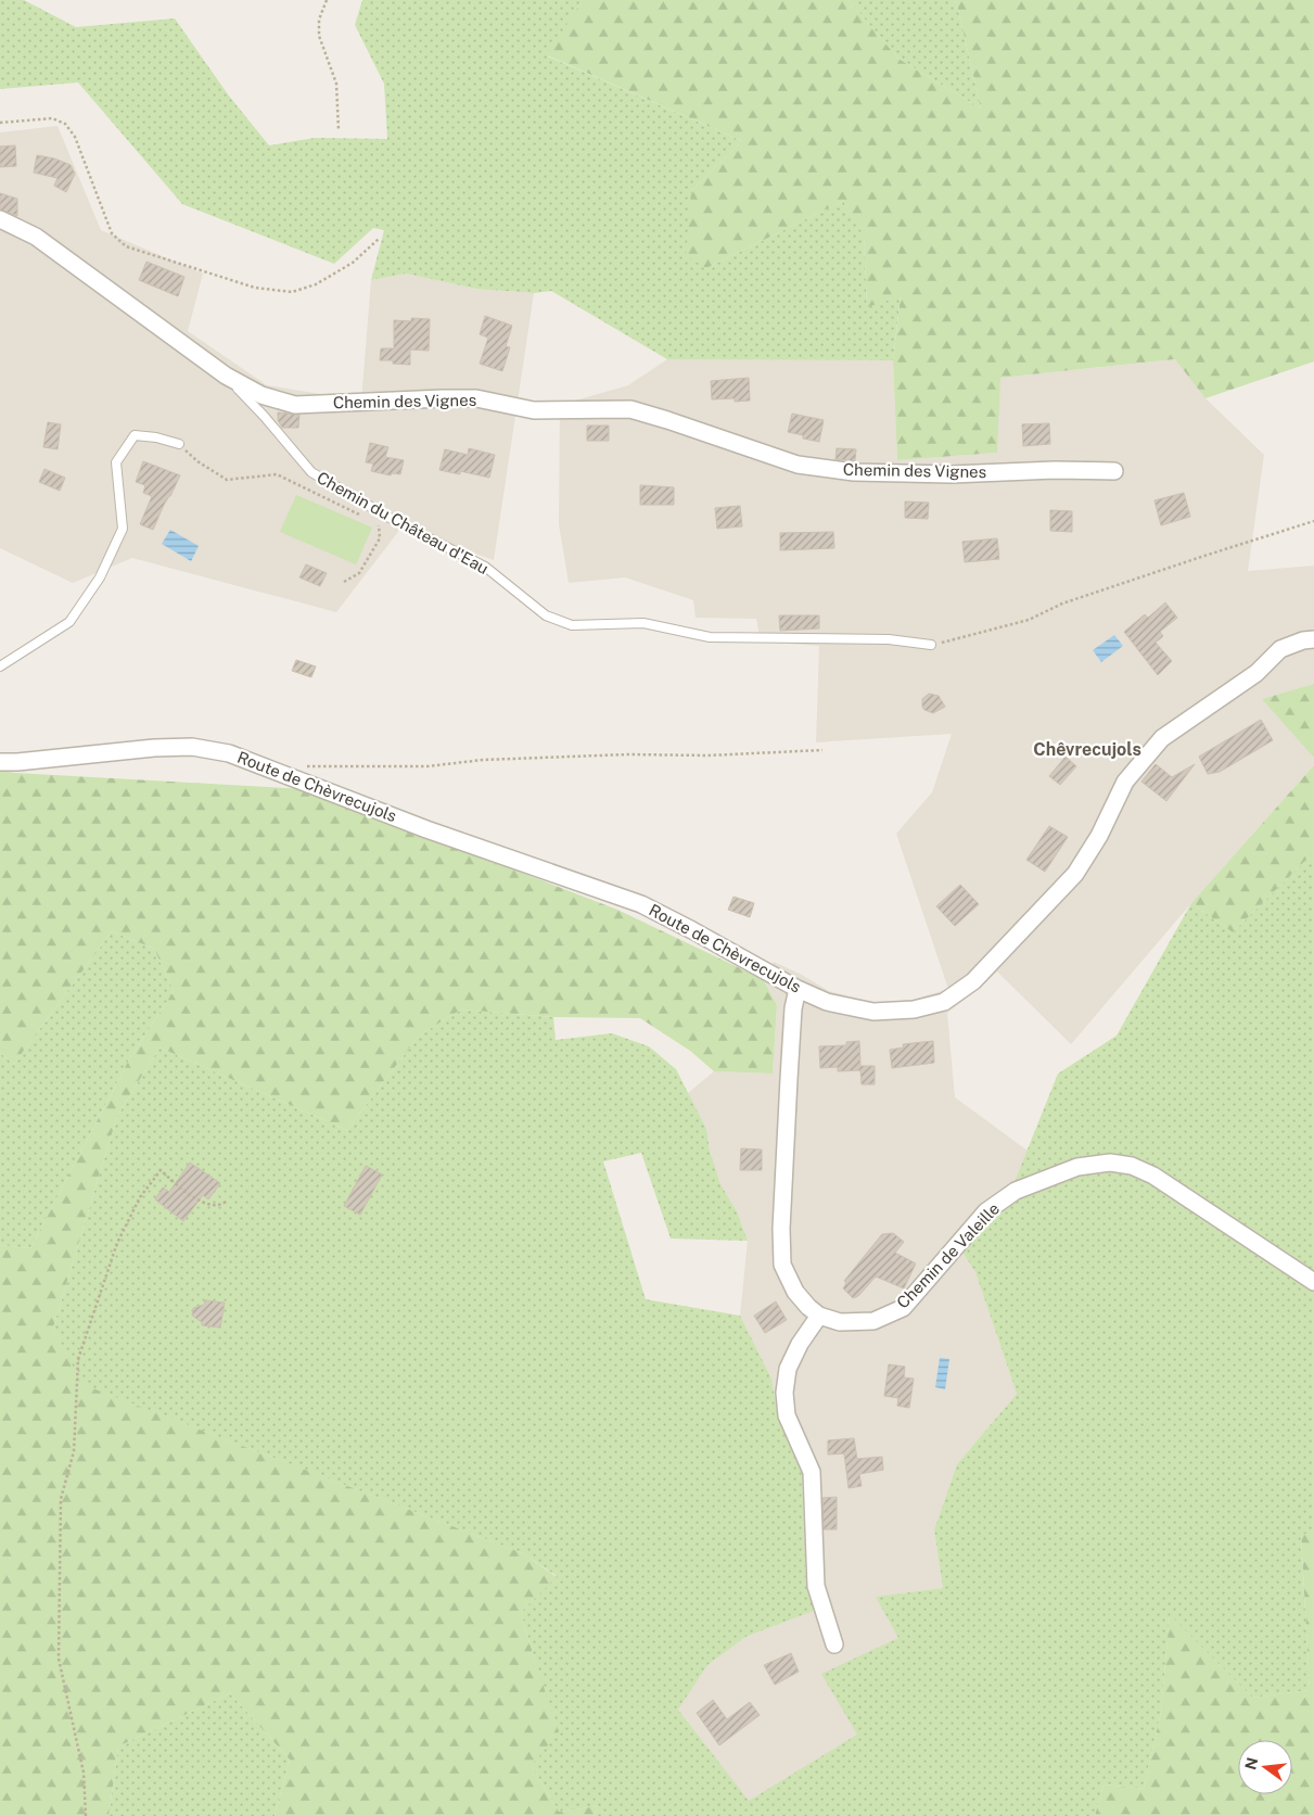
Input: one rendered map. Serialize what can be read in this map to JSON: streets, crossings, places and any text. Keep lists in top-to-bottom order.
{
  "streets": {
    "street": ["Chemin des Vignes", "Route de Chèvrecujols", "Chemin de Valeille"],
    "lane": ["Chemin du Château d'Eau"]
  },
  "crossings": [
    ["Chemin des Vignes", "Chemin du Château d'Eau"]
  ],
  "districts": ["Chêvrecujols"],
  "north": "left"
}
